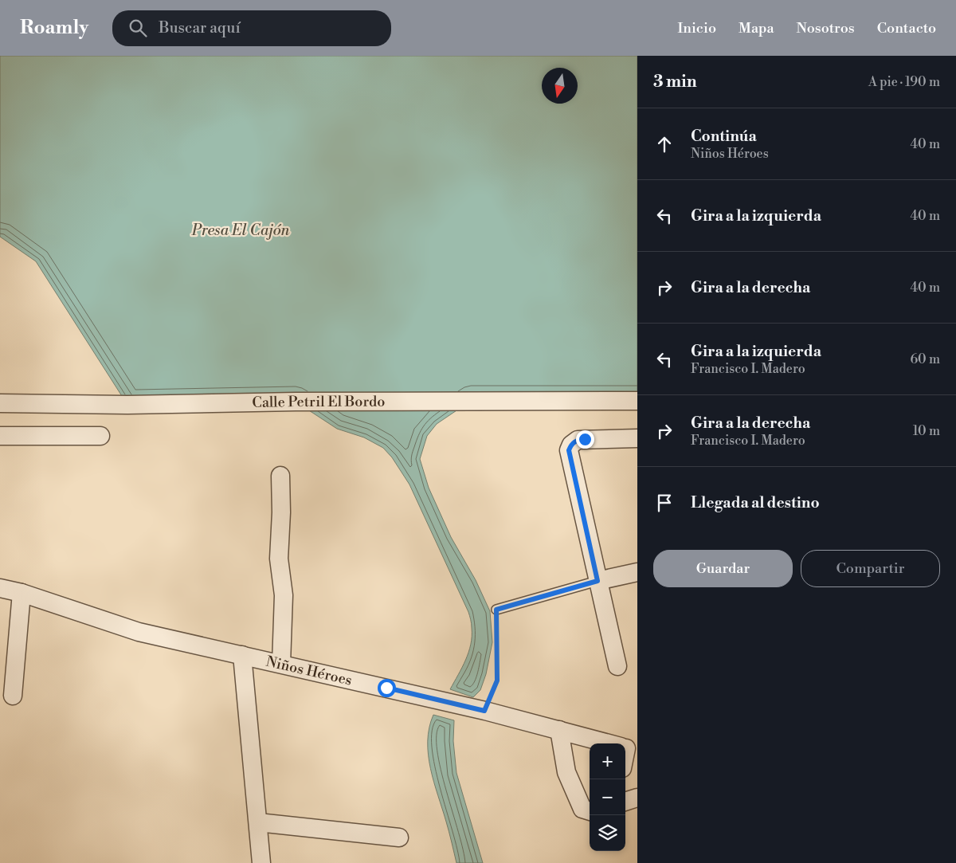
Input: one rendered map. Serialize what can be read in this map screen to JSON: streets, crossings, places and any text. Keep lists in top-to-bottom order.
{
  "streets": {
    "street": ["Calle Petril El Bordo", "Niños Héroes"]
  },
  "water": ["Presa El Cajón"],
  "north": "bottom",
  "page": {
    "header": "Roamly",
    "search": "Buscar aquí",
    "nav": [
      "Inicio",
      "Mapa",
      "Nosotros",
      "Contacto"
    ],
    "heading": ["3 min", "A pie · 190 m"],
    "list": [
      ["Continúa", "Niños Héroes", "40 m"],
      ["Gira a la izquierda", "40 m"],
      ["Gira a la derecha", "40 m"],
      ["Gira a la izquierda", "Francisco I. Madero", "60 m"],
      ["Gira a la derecha", "Francisco I. Madero", "10 m"],
      "Llegada al destino"
    ],
    "buttons": ["Guardar", "Compartir"],
    "map_buttons": ["+", "−"]
  }
}
